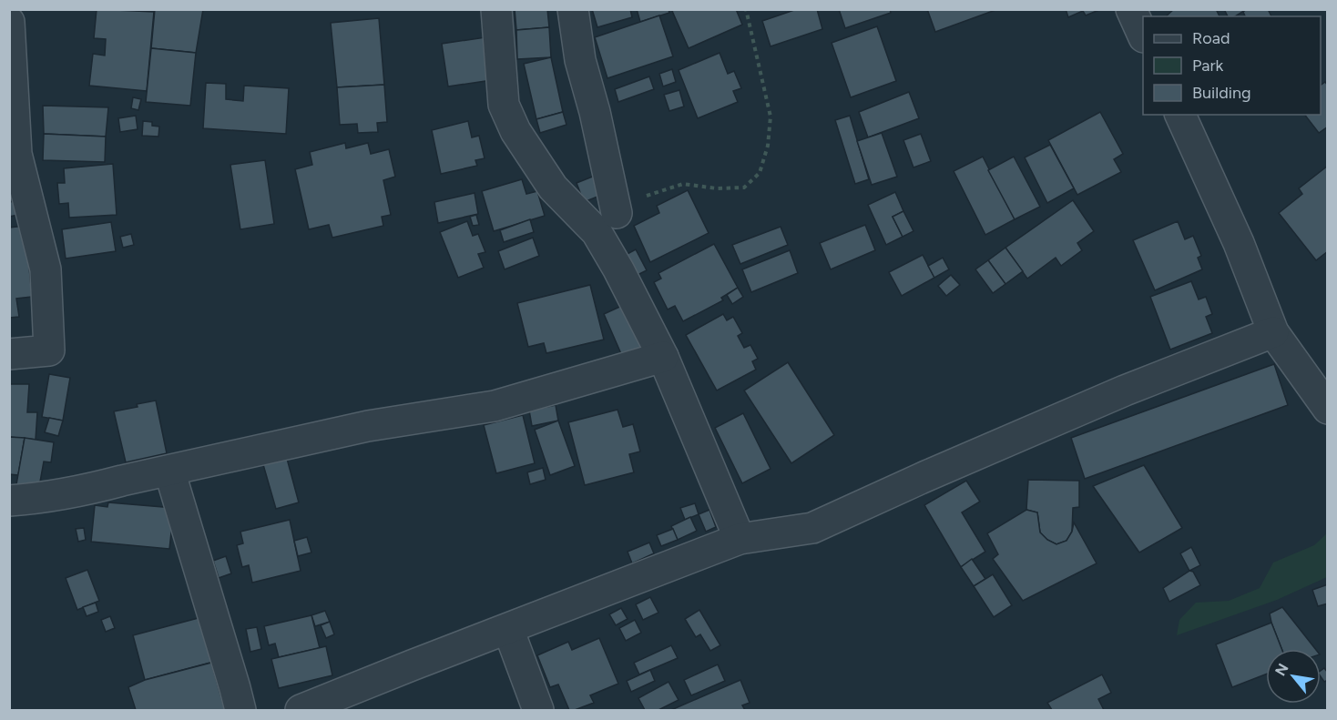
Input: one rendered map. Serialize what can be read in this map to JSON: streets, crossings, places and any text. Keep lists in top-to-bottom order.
{
  "legend": ["Road", "Park", "Building"],
  "north": "top left"
}
